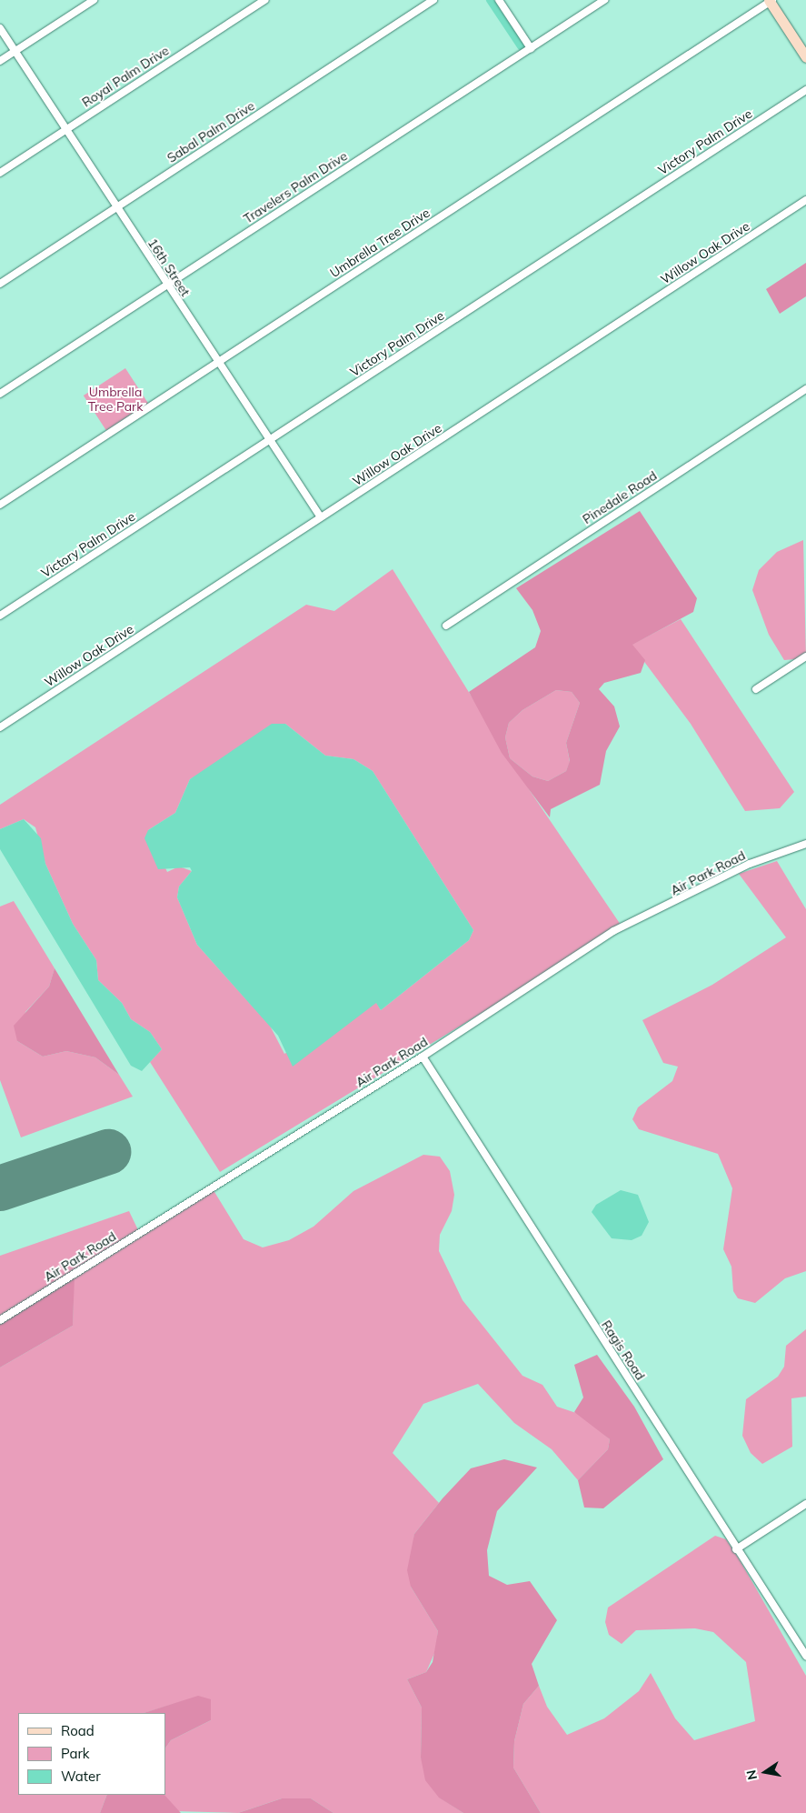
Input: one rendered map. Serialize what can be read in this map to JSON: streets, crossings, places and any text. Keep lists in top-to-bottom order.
{
  "streets": {
    "street": [
      "Royal Palm Drive",
      "Sabal Palm Drive",
      "Victory Palm Drive",
      "Travelers Palm Drive",
      "Umbrella Tree Drive",
      "Willow Oak Drive",
      "16th Street",
      "Pinedale Road",
      "Air Park Road",
      "Ragis Road"
    ]
  },
  "crossings": [
    ["Royal Palm Drive", "16th Street"],
    ["Sabal Palm Drive", "16th Street"],
    ["Victory Palm Drive", "16th Street"],
    ["Travelers Palm Drive", "16th Street"],
    ["Umbrella Tree Drive", "16th Street"],
    ["Willow Oak Drive", "16th Street"],
    ["Air Park Road", "Ragis Road"]
  ],
  "parks": ["Umbrella Tree Park"],
  "legend": ["Road", "Park", "Water"],
  "north": "left"
}
